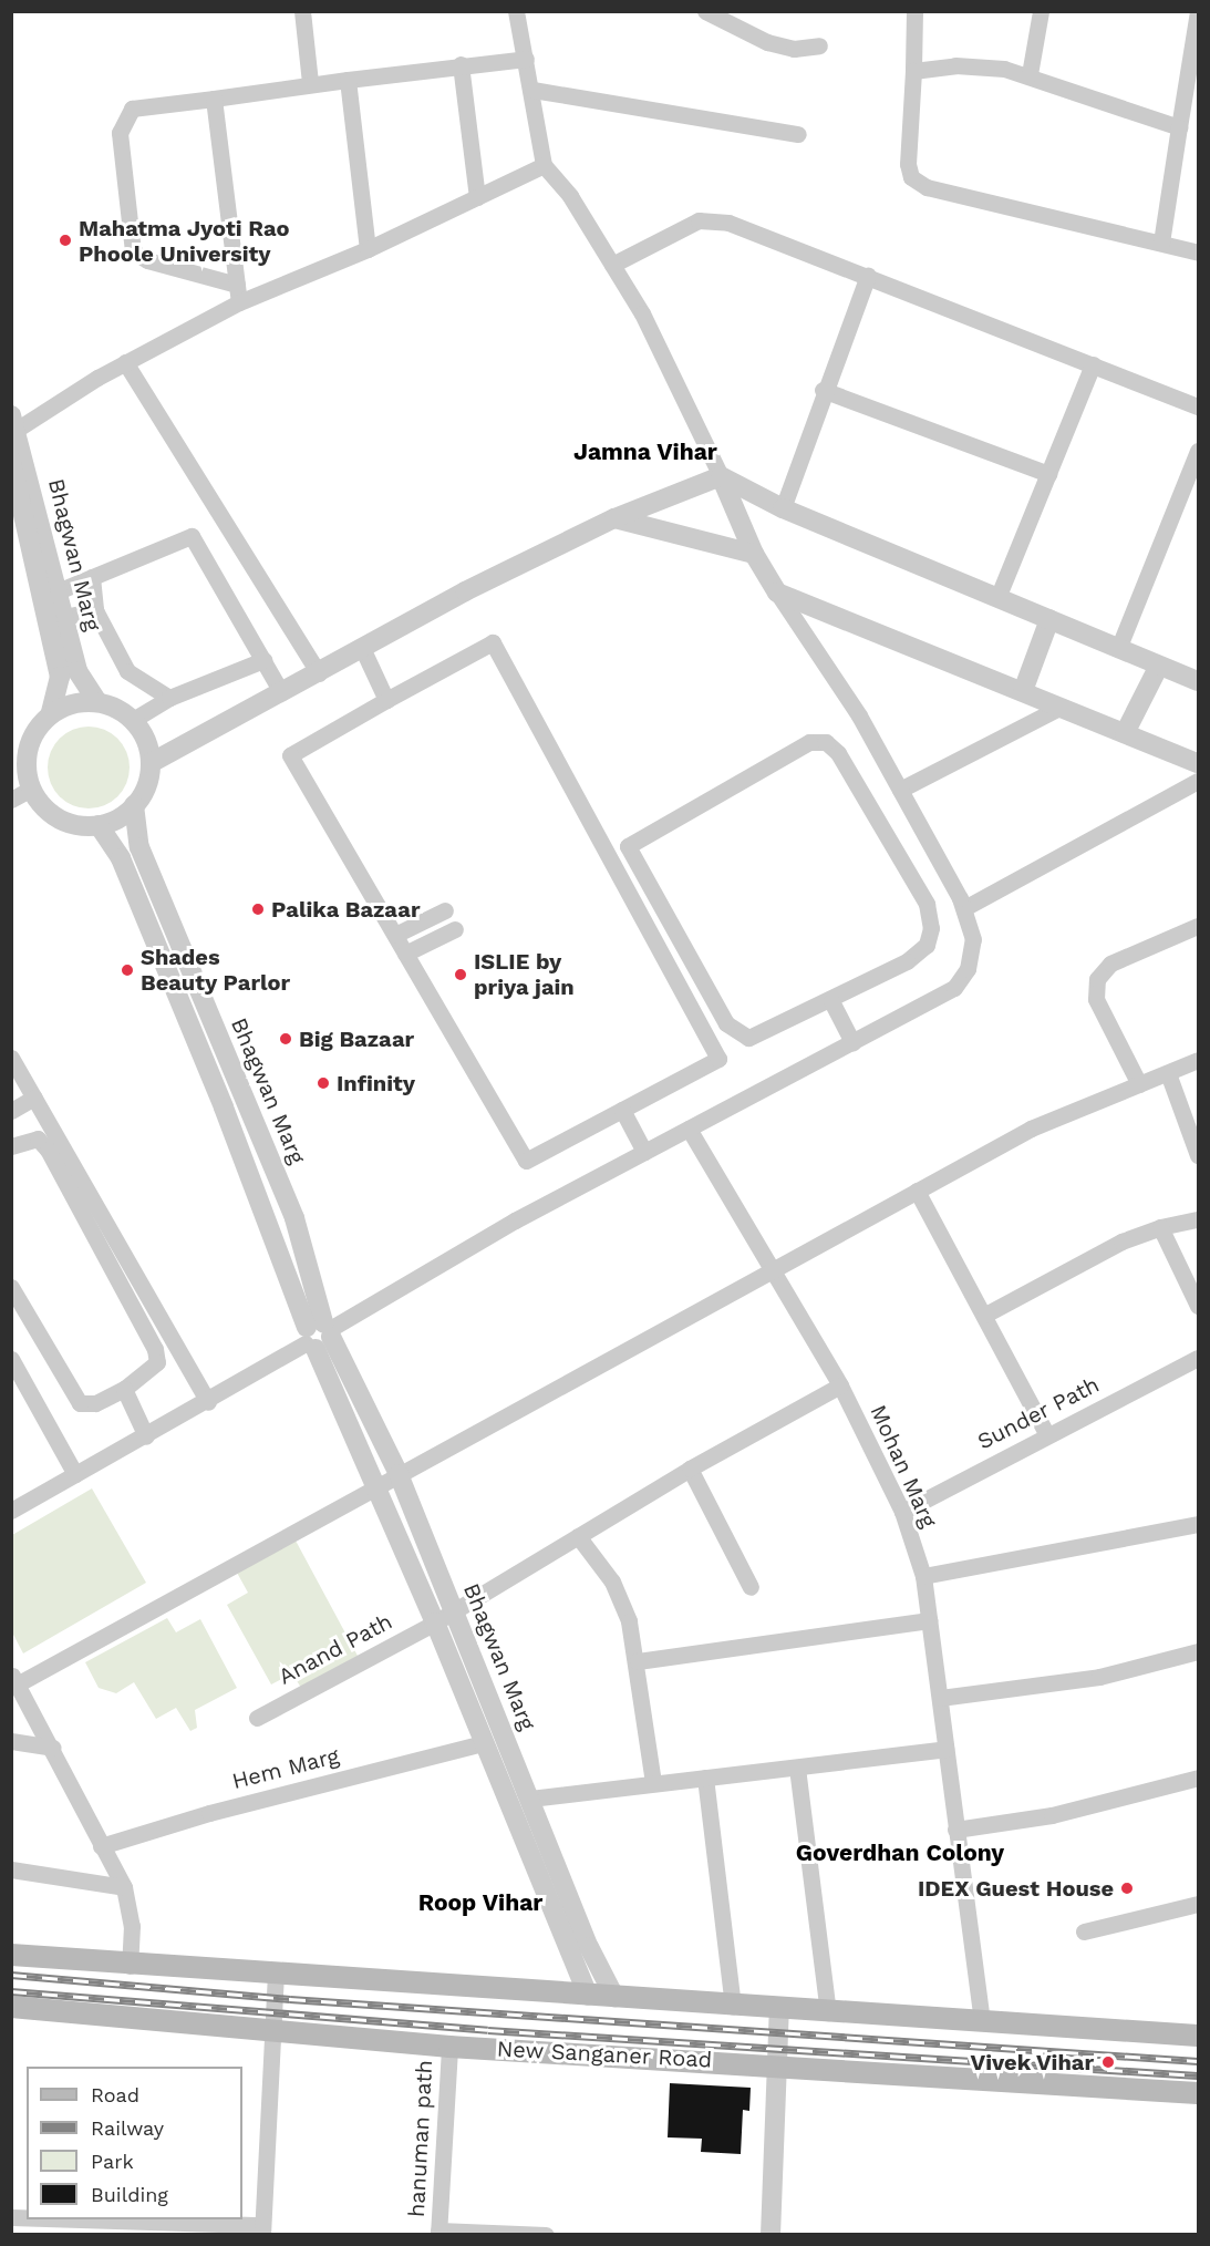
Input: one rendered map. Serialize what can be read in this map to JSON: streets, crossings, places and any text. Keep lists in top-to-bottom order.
{
  "streets": {
    "main road": ["New Sanganer Road"],
    "street": [
      "Bhagwan Marg",
      "Sunder Path",
      "Mohan Marg",
      "Anand Path",
      "Hem Marg",
      "hanuman path"
    ]
  },
  "crossings": [
    ["Bhagwan Marg", "Anand Path"],
    ["Bhagwan Marg", "Hem Marg"],
    ["Sunder Path", "Mohan Marg"],
    ["Mohan Marg", "Anand Path"],
    ["New Sanganer Road", "hanuman path"]
  ],
  "districts": ["Jamna Vihar", "Goverdhan Colony", "Roop Vihar"],
  "places": [
    "Mahatma Jyoti Rao Phoole University",
    "Palika Bazaar",
    "Shades Beauty Parlor",
    "ISLIE by priya jain",
    "Big Bazaar",
    "Infinity",
    "IDEX Guest House",
    "Vivek Vihar"
  ],
  "legend": [
    "Road",
    "Railway",
    "Park",
    "Building"
  ]
}
